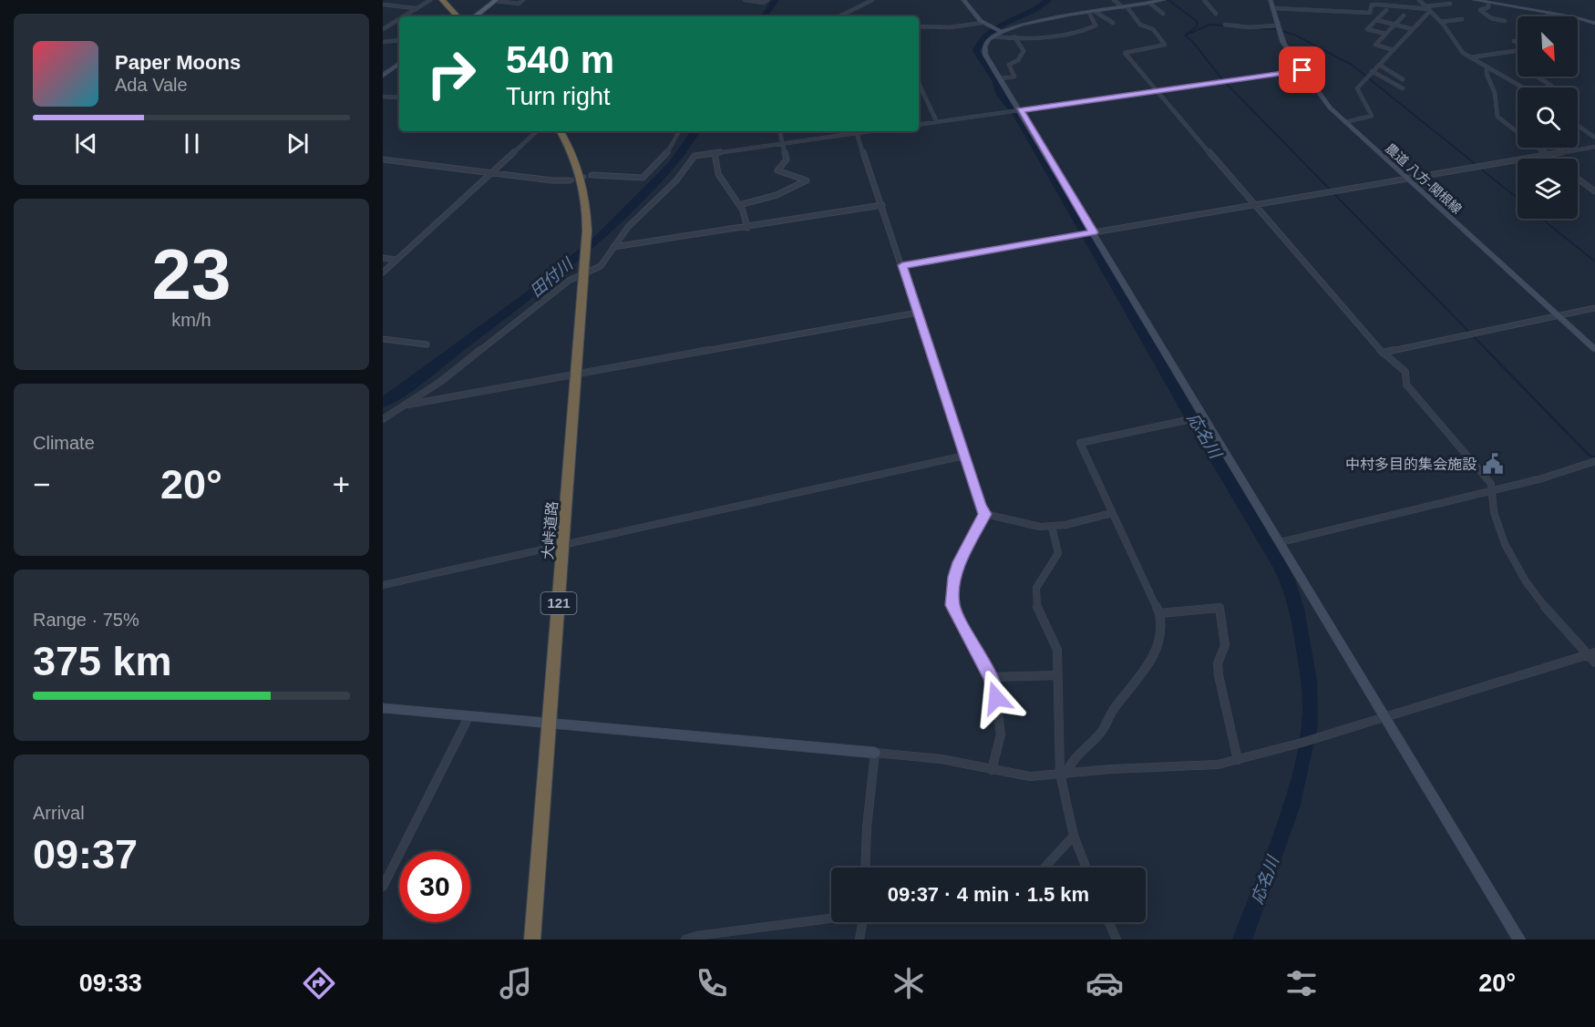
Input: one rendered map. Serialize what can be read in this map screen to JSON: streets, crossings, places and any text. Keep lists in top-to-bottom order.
{
  "streets": {
    "highway": ["大峠道路", "121"],
    "street": ["農道 八方-関根線"]
  },
  "water": ["田付川", "応名川"],
  "places": {
    "public building": ["中村多目的集会施設"]
  },
  "north": "bottom right",
  "page": {
    "turn": ["540 m", "Turn right"],
    "song": ["Paper Moons", "Ada Vale"],
    "tile": [
      ["23", "km/h"],
      "Climate",
      ["Range · 75%", "375 km"],
      ["Arrival", "09:37"]
    ],
    "heat": ["−", "20°", "+"],
    "limit": "30",
    "trip": "09:37 · 4 min · 1.5 km",
    "tabs": ["09:33", "20°"]
  }
}
